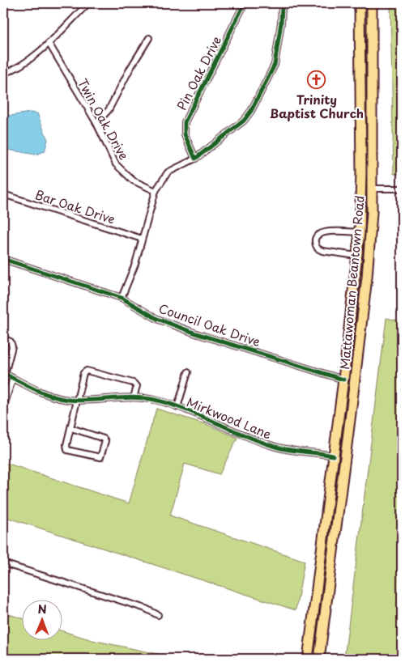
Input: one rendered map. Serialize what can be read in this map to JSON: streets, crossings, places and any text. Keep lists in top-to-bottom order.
{
  "streets": {
    "highway": ["Mattawoman Beantown Road"],
    "street": [
      "Pin Oak Drive",
      "Twin Oak Drive",
      "Bar Oak Drive",
      "Council Oak Drive",
      "Mirkwood Lane"
    ]
  },
  "crossings": [
    ["Mattawoman Beantown Road", "Council Oak Drive"],
    ["Mattawoman Beantown Road", "Mirkwood Lane"]
  ],
  "places": {
    "church": ["Trinity Baptist Church"]
  },
  "north": "top"
}
